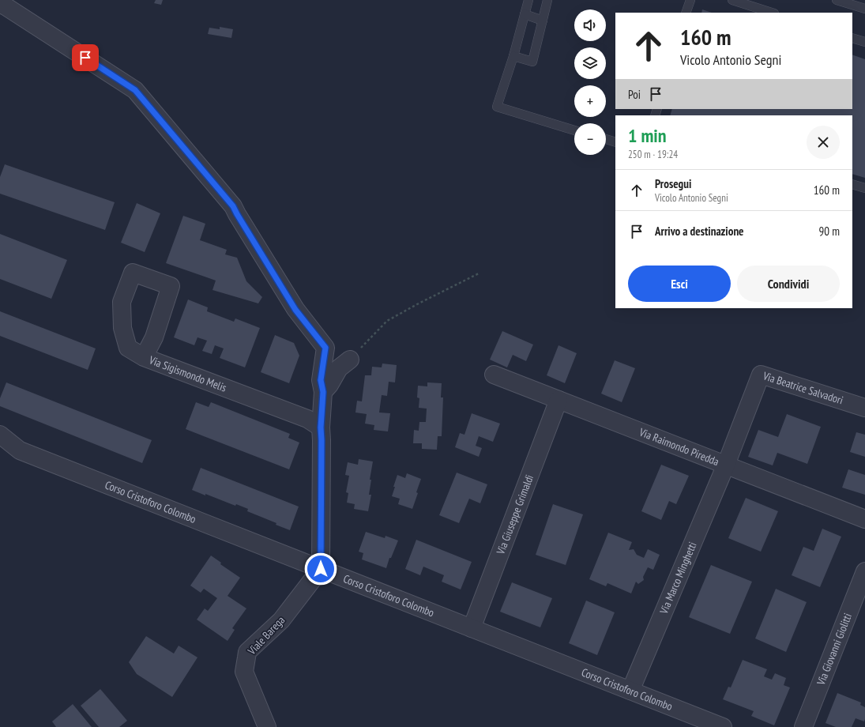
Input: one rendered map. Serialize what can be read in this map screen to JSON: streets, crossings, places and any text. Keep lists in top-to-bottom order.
{
  "streets": {
    "street": [
      "Via Sigismondo Melis",
      "Via Beatrice Salvadori",
      "Via Raimondo Piredda",
      "Corso Cristoforo Colombo",
      "Via Giuseppe Grimaldi",
      "Via Marco Minghetti",
      "Viale Barega",
      "Via Giovanni Giolitti"
    ]
  },
  "crossings": [
    ["Via Beatrice Salvadori", "Via Raimondo Piredda"],
    ["Via Beatrice Salvadori", "Via Marco Minghetti"],
    ["Via Raimondo Piredda", "Via Giuseppe Grimaldi"],
    ["Via Raimondo Piredda", "Via Marco Minghetti"],
    ["Corso Cristoforo Colombo", "Via Giuseppe Grimaldi"],
    ["Corso Cristoforo Colombo", "Via Marco Minghetti"],
    ["Corso Cristoforo Colombo", "Viale Barega"]
  ],
  "page": {
    "map_buttons": ["+", "−"],
    "turn": ["160 m", "Vicolo Antonio Segni"],
    "then": "Poi",
    "heading": ["1 min", "250 m · 19:24"],
    "list": [
      {
        "name": "Prosegui",
        "note": "Vicolo Antonio Segni",
        "value": "160 m"
      },
      {
        "name": "Arrivo a destinazione",
        "value": "90 m"
      }
    ],
    "buttons": ["Esci", "Condividi"]
  }
}
